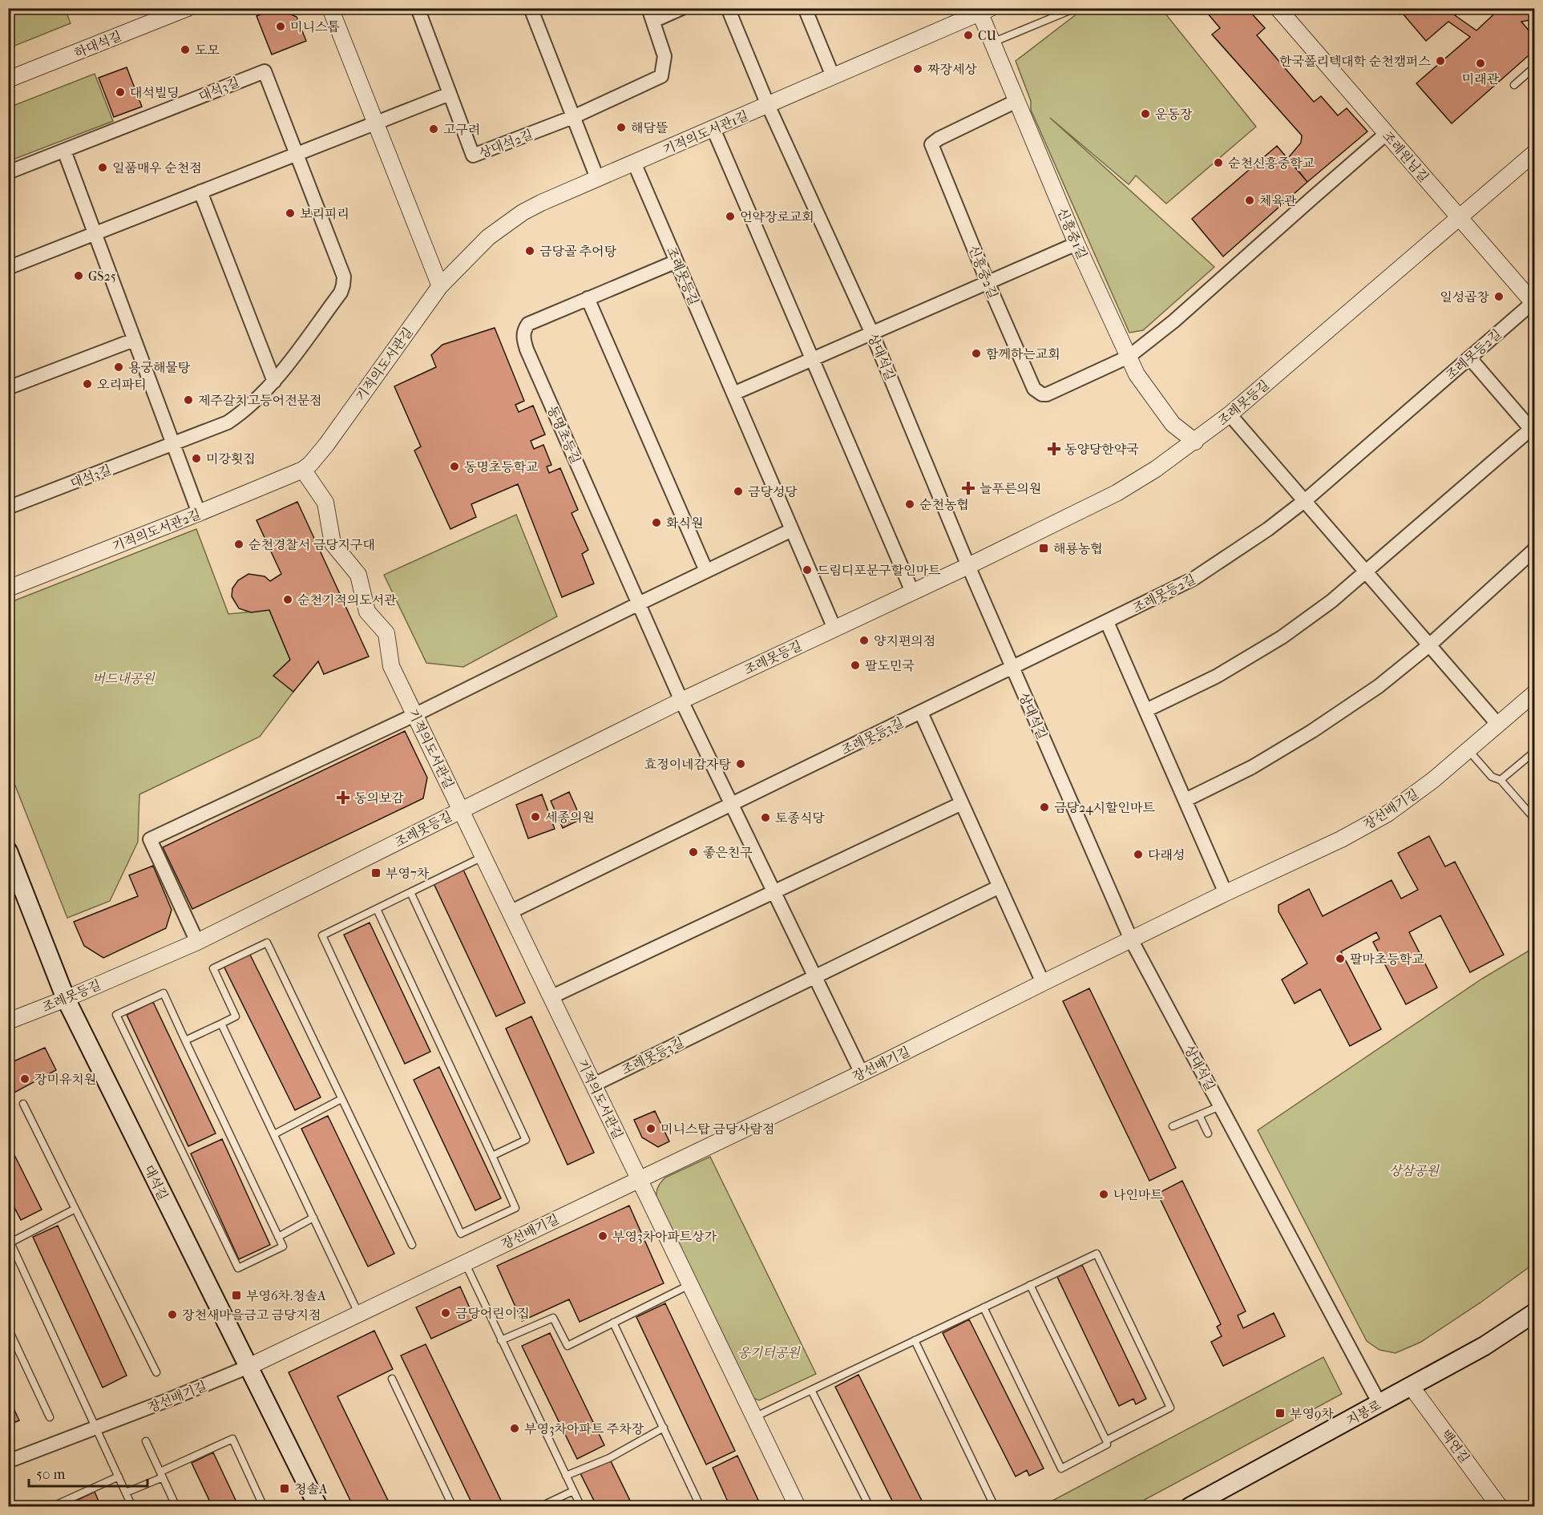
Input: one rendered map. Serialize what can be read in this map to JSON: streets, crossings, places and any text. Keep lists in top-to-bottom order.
{
  "streets": {
    "main road": ["대석길", "지봉로"],
    "street": [
      "하대석길",
      "대석3길",
      "기적의도서관1길",
      "상대석2길",
      "조례원님길",
      "신흥중1길",
      "신흥중2길",
      "조례못등길",
      "조례못등2길",
      "상대석길",
      "기적의도서관길",
      "동명초등길",
      "기적의도서관2길",
      "조례못등3길",
      "장선배기길",
      "백연길"
    ]
  },
  "crossings": [
    ["기적의도서관1길", "신흥중1길"],
    ["기적의도서관1길", "조례못등길"],
    ["기적의도서관1길", "상대석길"],
    ["기적의도서관1길", "기적의도서관길"],
    ["조례원님길", "조례못등길"],
    ["조례원님길", "조례못등2길"],
    ["신흥중1길", "신흥중2길"],
    ["신흥중1길", "조례못등길"],
    ["조례못등길", "상대석길"],
    ["조례못등길", "기적의도서관길"],
    ["조례못등길", "동명초등길"],
    ["조례못등길", "대석길"],
    ["조례못등2길", "상대석길"],
    ["조례못등2길", "조례못등3길"],
    ["상대석길", "조례못등3길"],
    ["상대석길", "장선배기길"],
    ["상대석길", "지봉로"],
    ["기적의도서관길", "기적의도서관2길"],
    ["기적의도서관길", "조례못등3길"],
    ["기적의도서관길", "장선배기길"],
    ["장선배기길", "대석길"],
    ["지봉로", "백연길"]
  ],
  "parks": ["버드내공원", "상삼공원", "옹기터공원"],
  "places": {
    "other": [
      "미니스톱",
      "CU",
      "도모",
      "한국폴리텍대학 순천캠퍼스",
      "미래관",
      "짜장세상",
      "대석빌딩",
      "운동장",
      "해담뜰",
      "고구려",
      "순천신흥중학교",
      "일품매우 순천점",
      "체육관",
      "보리피리",
      "언약장로교회",
      "금당골 추어탕",
      "GS25",
      "일성곱창",
      "함께하는교회",
      "용궁해물탕",
      "오리파티",
      "제주갈치고등어전문점",
      "미강횟집",
      "동명초등학교",
      "금당성당",
      "순천농협",
      "화식원",
      "순천경찰서 금당지구대",
      "드림디포문구할인마트",
      "순천기적의도서관",
      "양지편의점",
      "팔도민국",
      "효정이네감자탕",
      "금당24시할인마트",
      "세종의원",
      "토종식당",
      "좋은친구",
      "다래성",
      "팔마초등학교",
      "장미유치원",
      "미니스탑 금당사람점",
      "나인마트",
      "부영3차아파트상가",
      "금당어린이집",
      "장천새마을금고 금당지점",
      "부영3차아파트 주차장"
    ],
    "health": ["동양당한약국", "늘푸른의원", "동의보감"],
    "transit": [
      "해룡농협",
      "부영7차",
      "부영6차.청솔A",
      "부영9차",
      "청솔A"
    ]
  },
  "scale_bar": "50 m"
}
